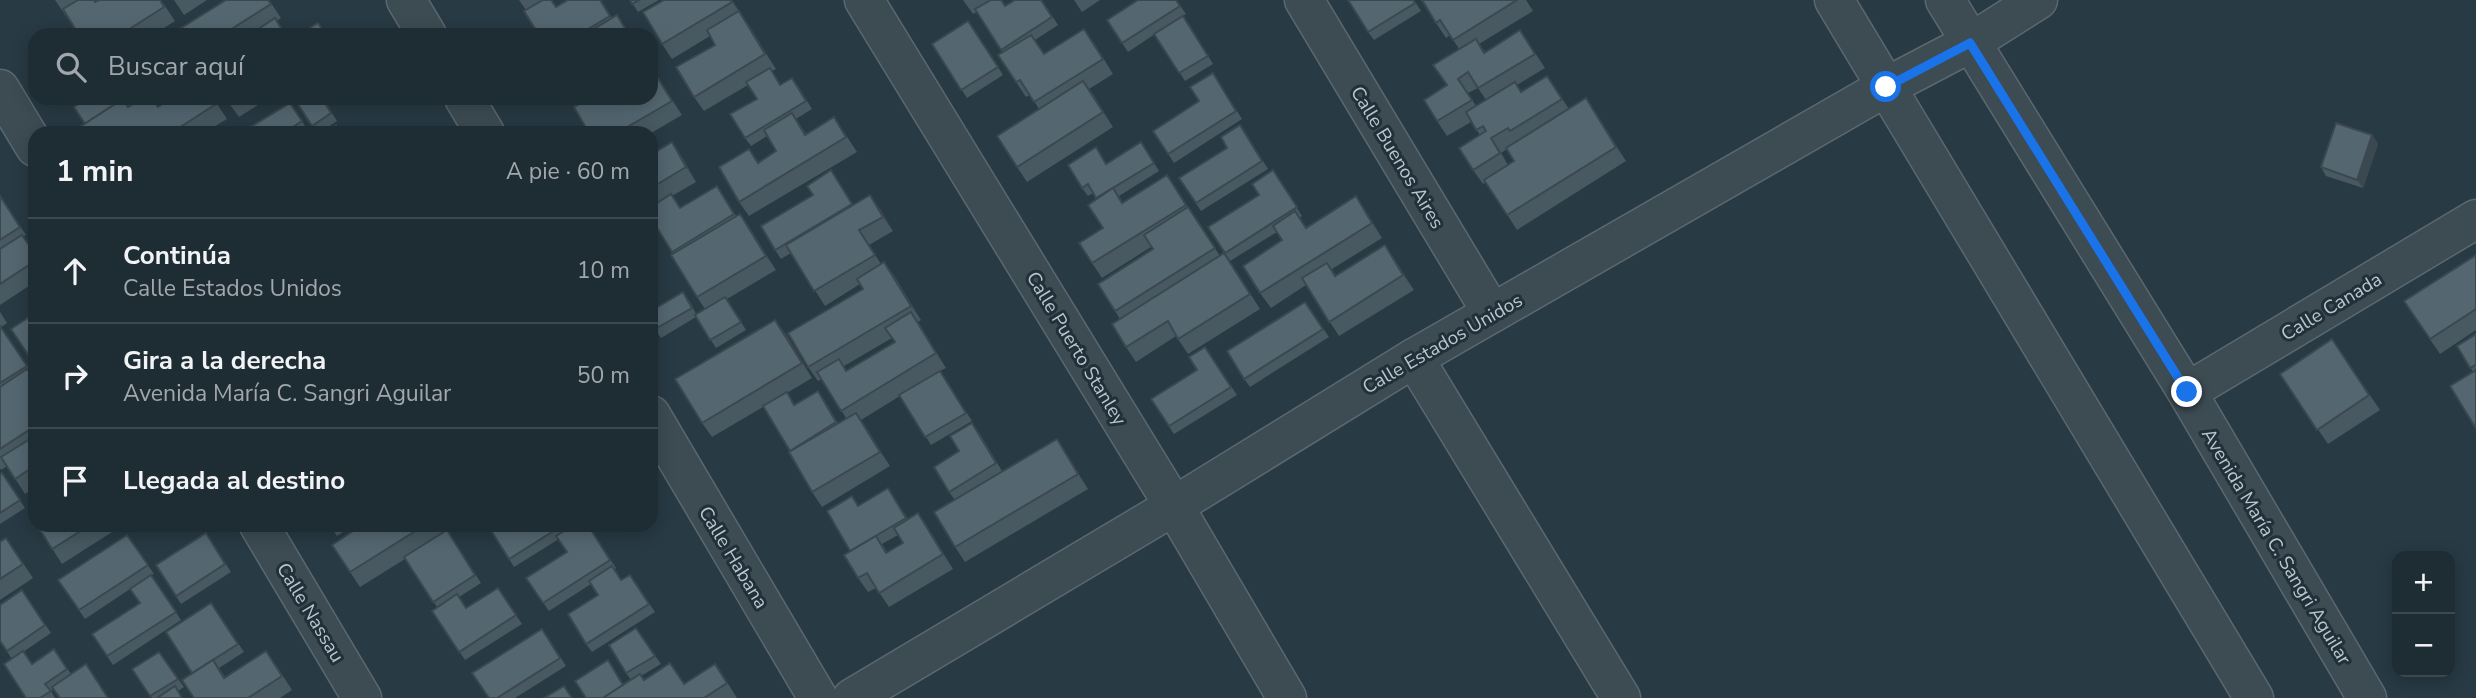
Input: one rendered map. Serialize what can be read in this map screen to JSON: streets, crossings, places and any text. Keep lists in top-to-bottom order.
{
  "streets": {
    "street": [
      "Calle Buenos Aires",
      "Calle Canada",
      "Calle Estados Unidos",
      "Calle Puerto Stanley",
      "Avenida María C. Sangri Aguilar",
      "Calle Habana",
      "Calle Nassau"
    ]
  },
  "crossings": [
    ["Calle Buenos Aires", "Calle Estados Unidos"],
    ["Calle Canada", "Avenida María C. Sangri Aguilar"],
    ["Calle Estados Unidos", "Calle Puerto Stanley"],
    ["Calle Estados Unidos", "Avenida María C. Sangri Aguilar"]
  ],
  "page": {
    "search": "Buscar aquí",
    "heading": ["1 min", "A pie · 60 m"],
    "list": [
      ["Continúa", "Calle Estados Unidos", "10 m"],
      ["Gira a la derecha", "Avenida María C. Sangri Aguilar", "50 m"],
      "Llegada al destino"
    ],
    "map_buttons": ["+", "−"]
  }
}
